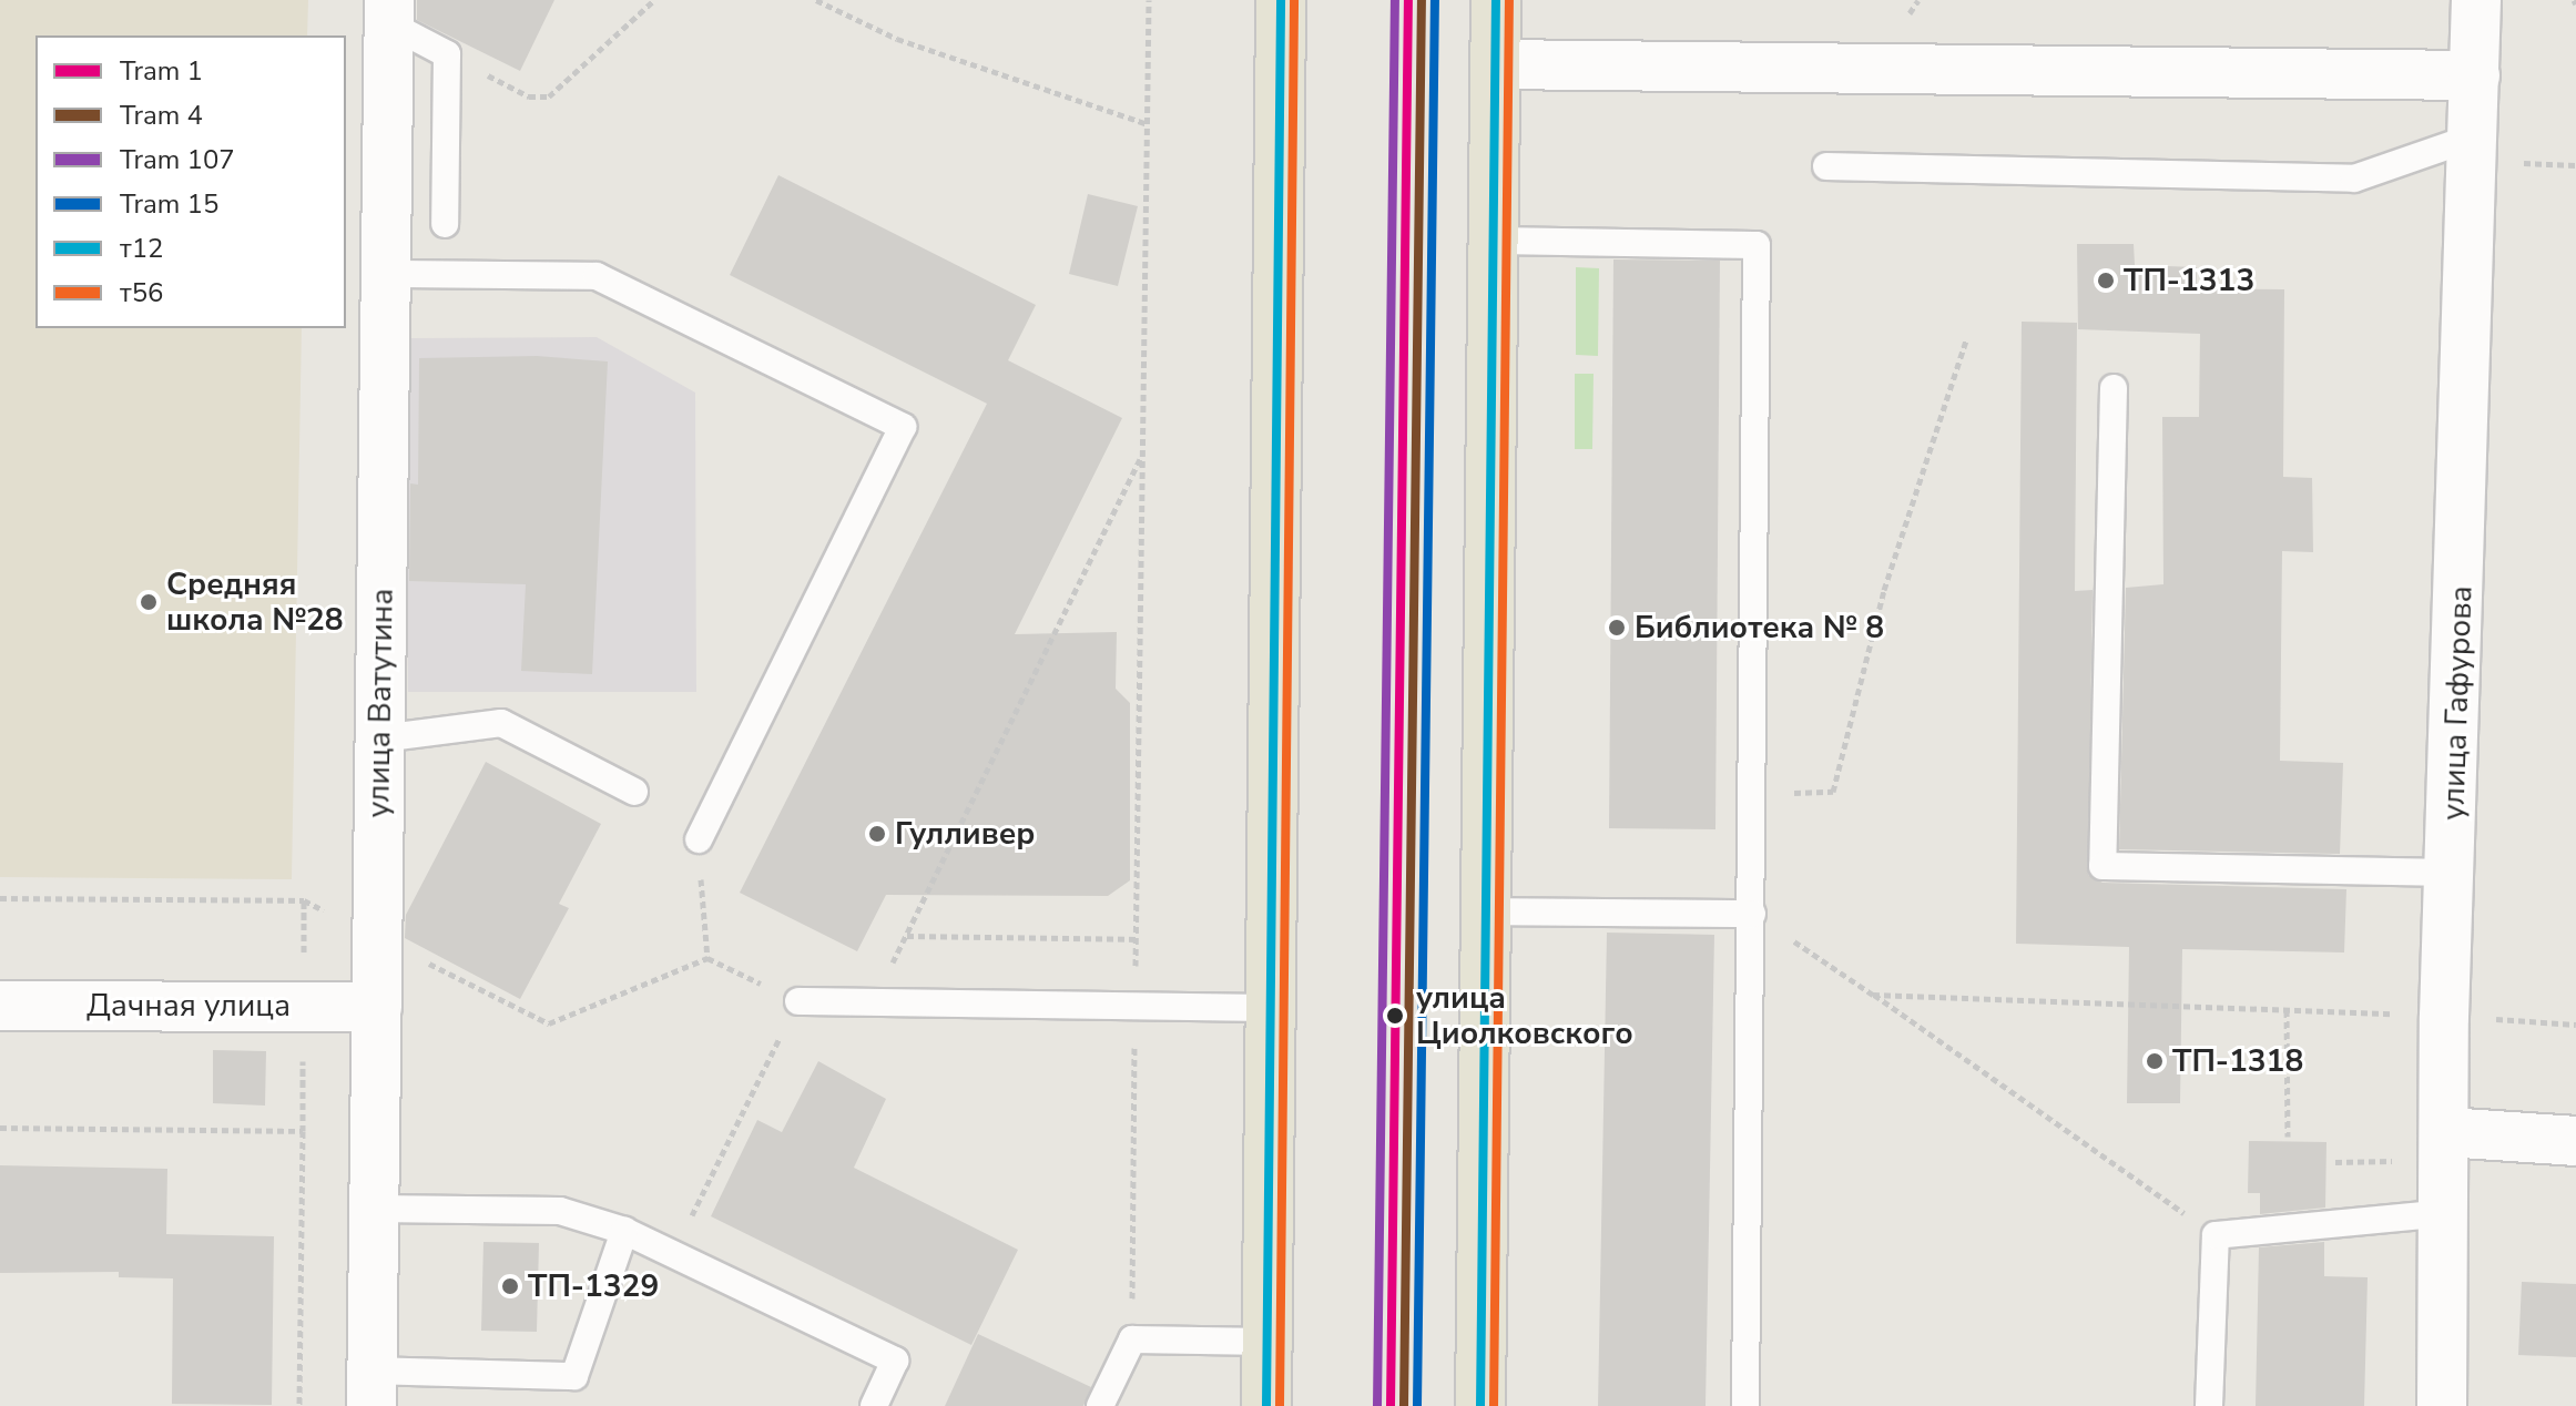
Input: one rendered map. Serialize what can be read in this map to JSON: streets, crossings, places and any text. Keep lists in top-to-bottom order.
{
  "streets": {
    "street": ["улица Ватутина", "улица Гафурова", "Дачная улица"]
  },
  "crossings": [
    ["улица Ватутина", "Дачная улица"]
  ],
  "places": [
    "ТП-1313",
    "Средняя школа №28",
    "Библиотека № 8",
    "Гулливер",
    "улица Циолковского",
    "ТП-1318",
    "ТП-1329"
  ],
  "lines": [
    "tram line 1",
    "tram line 4",
    "tram line 107",
    "tram line 15",
    "transit line т12",
    "transit line т56"
  ],
  "legend": [
    "Tram 1",
    "Tram 4",
    "Tram 107",
    "Tram 15",
    "т12",
    "т56"
  ]
}
